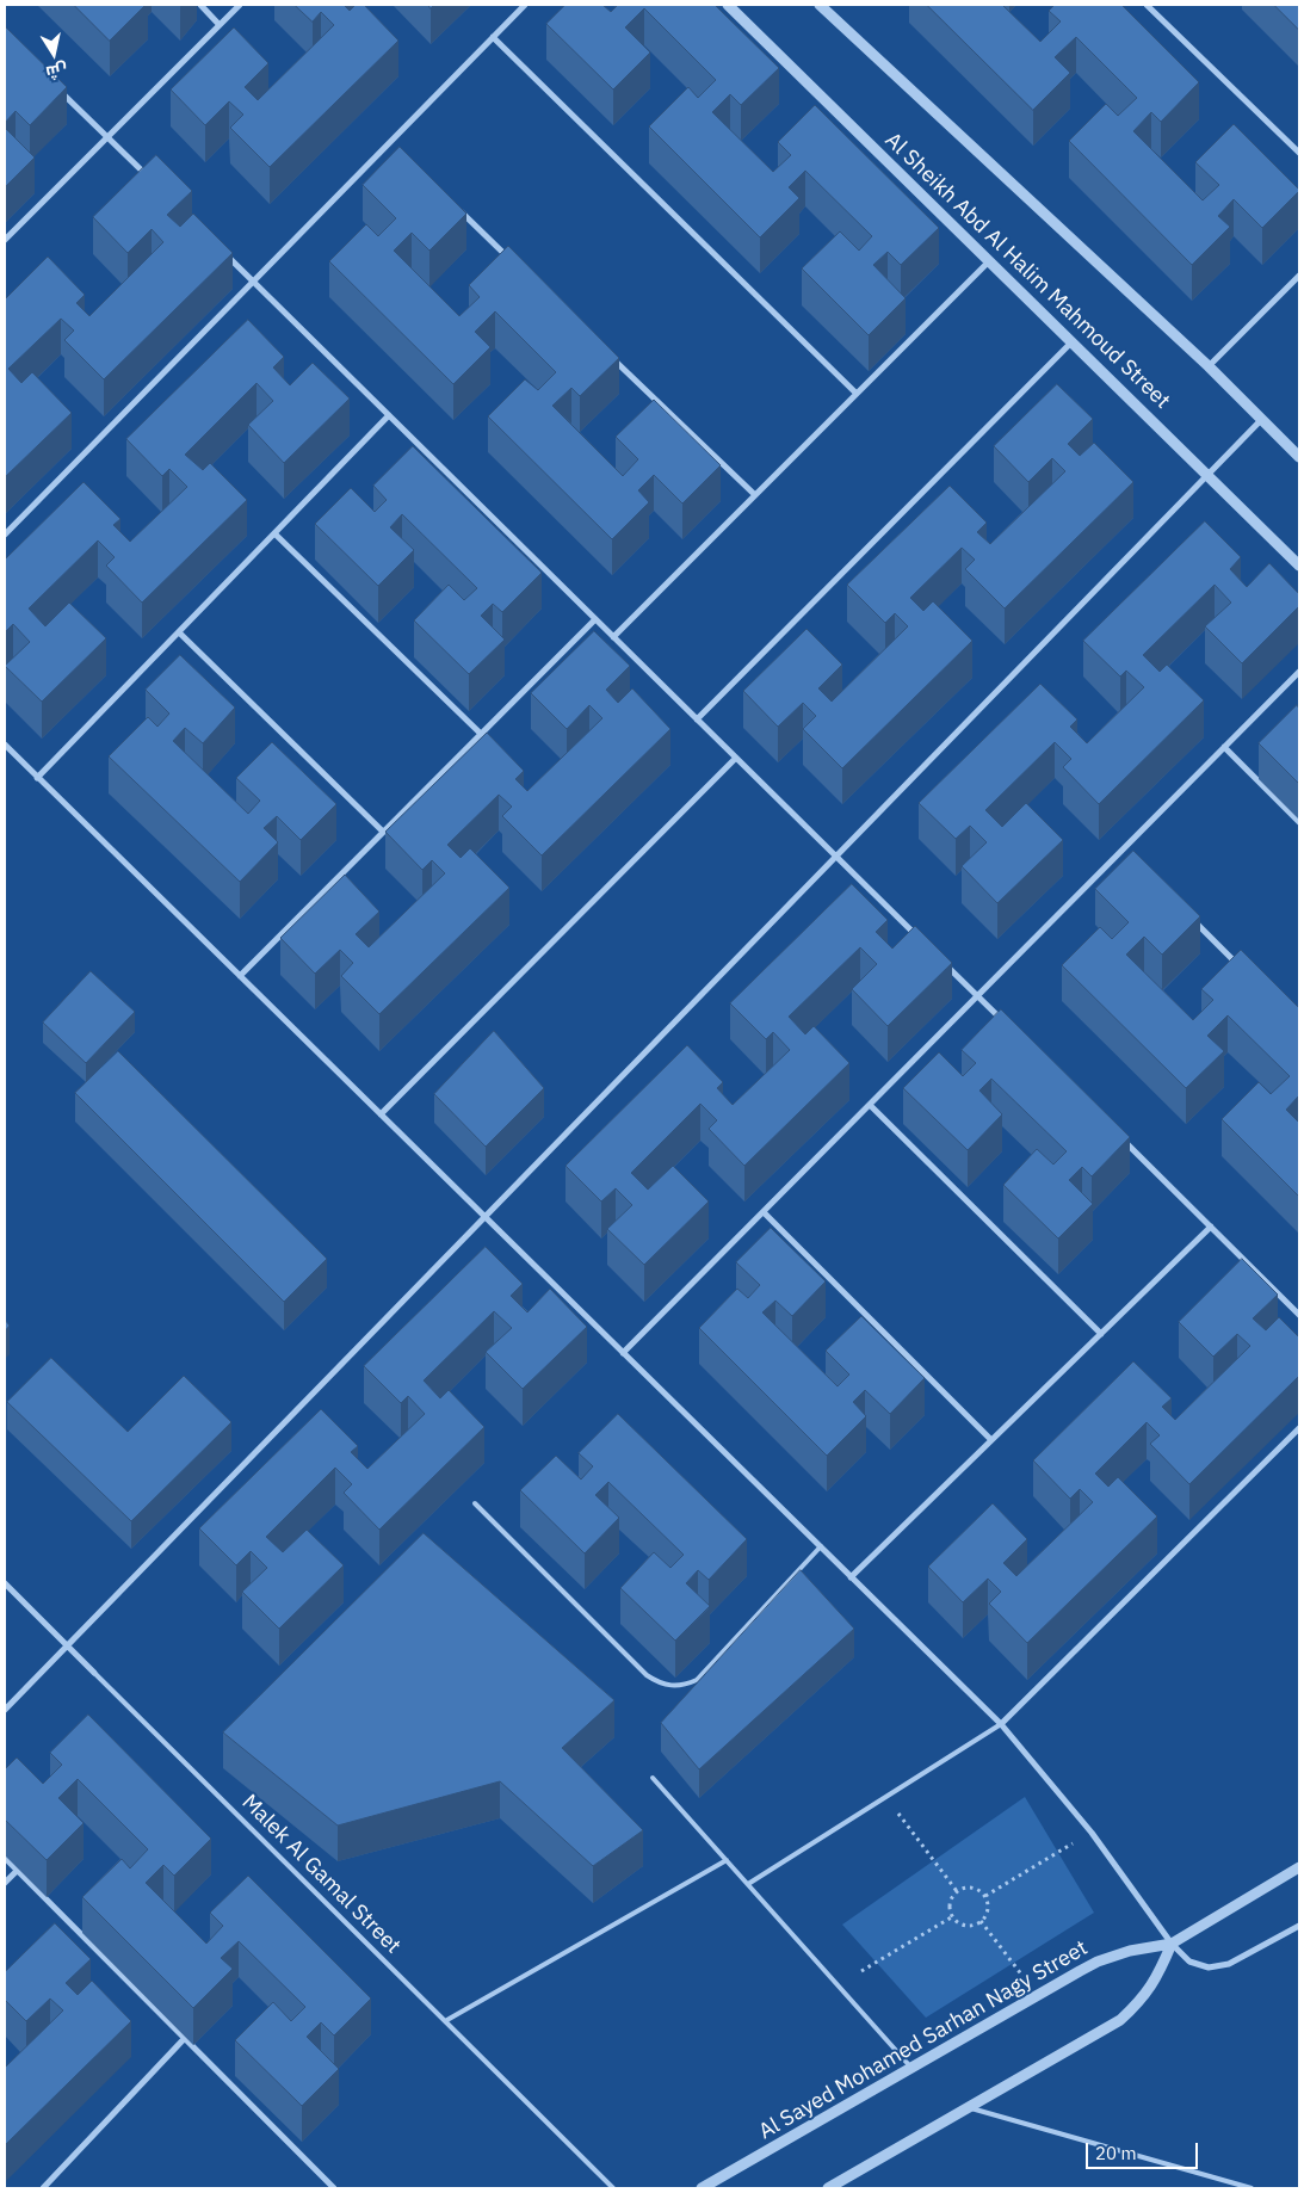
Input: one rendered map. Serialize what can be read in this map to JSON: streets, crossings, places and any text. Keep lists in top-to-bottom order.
{
  "streets": {
    "street": ["Al Sheikh Abd Al Halim Mahmoud Street", "Malek Al Gamal Street", "Al Sayed Mohamed Sarhan Nagy Street"]
  },
  "scale_bar": "20 m",
  "north": "bottom"
}
